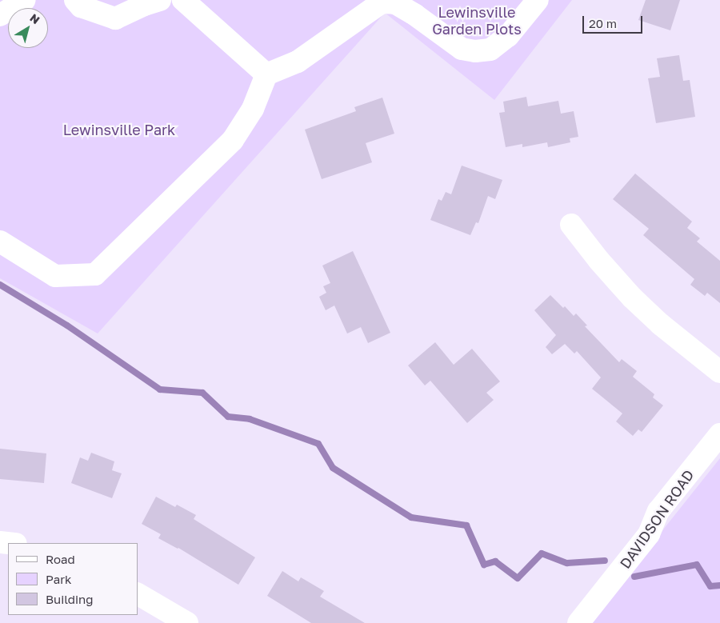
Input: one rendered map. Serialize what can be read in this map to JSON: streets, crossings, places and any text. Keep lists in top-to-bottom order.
{
  "streets": {
    "street": ["DAVIDSON ROAD"]
  },
  "parks": ["Lewinsville Garden Plots", "Lewinsville Park"],
  "legend": ["Road", "Park", "Building"],
  "scale_bar": "20 m",
  "north": "top right"
}
